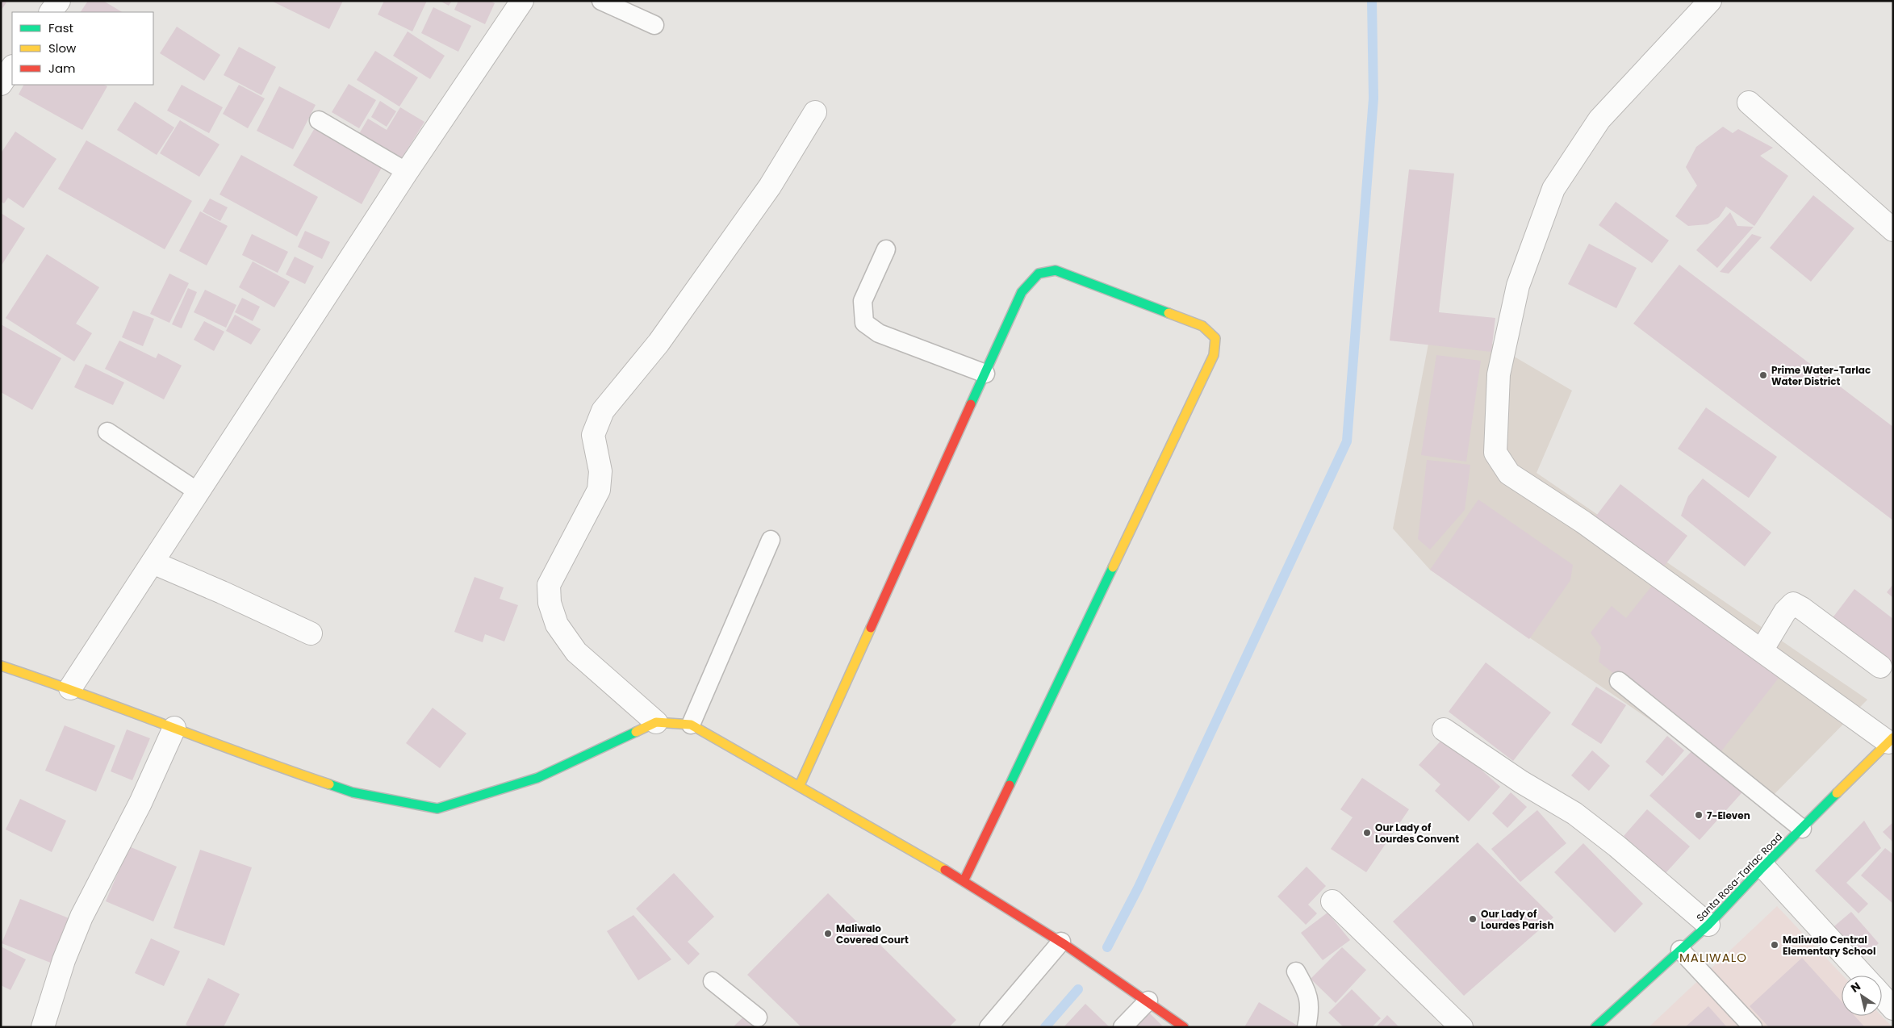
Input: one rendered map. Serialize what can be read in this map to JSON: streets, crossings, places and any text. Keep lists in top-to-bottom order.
{
  "streets": {
    "main road": ["Santa Rosa-Tarlac Road"]
  },
  "districts": ["MALIWALO"],
  "places": [
    "Prime Water-Tarlac Water District",
    "7-Eleven",
    "Our Lady of Lourdes Convent",
    "Our Lady of Lourdes Parish",
    "Maliwalo Covered Court",
    "Maliwalo Central Elementary School"
  ],
  "legend": ["Fast", "Slow", "Jam"],
  "north": "top left"
}
